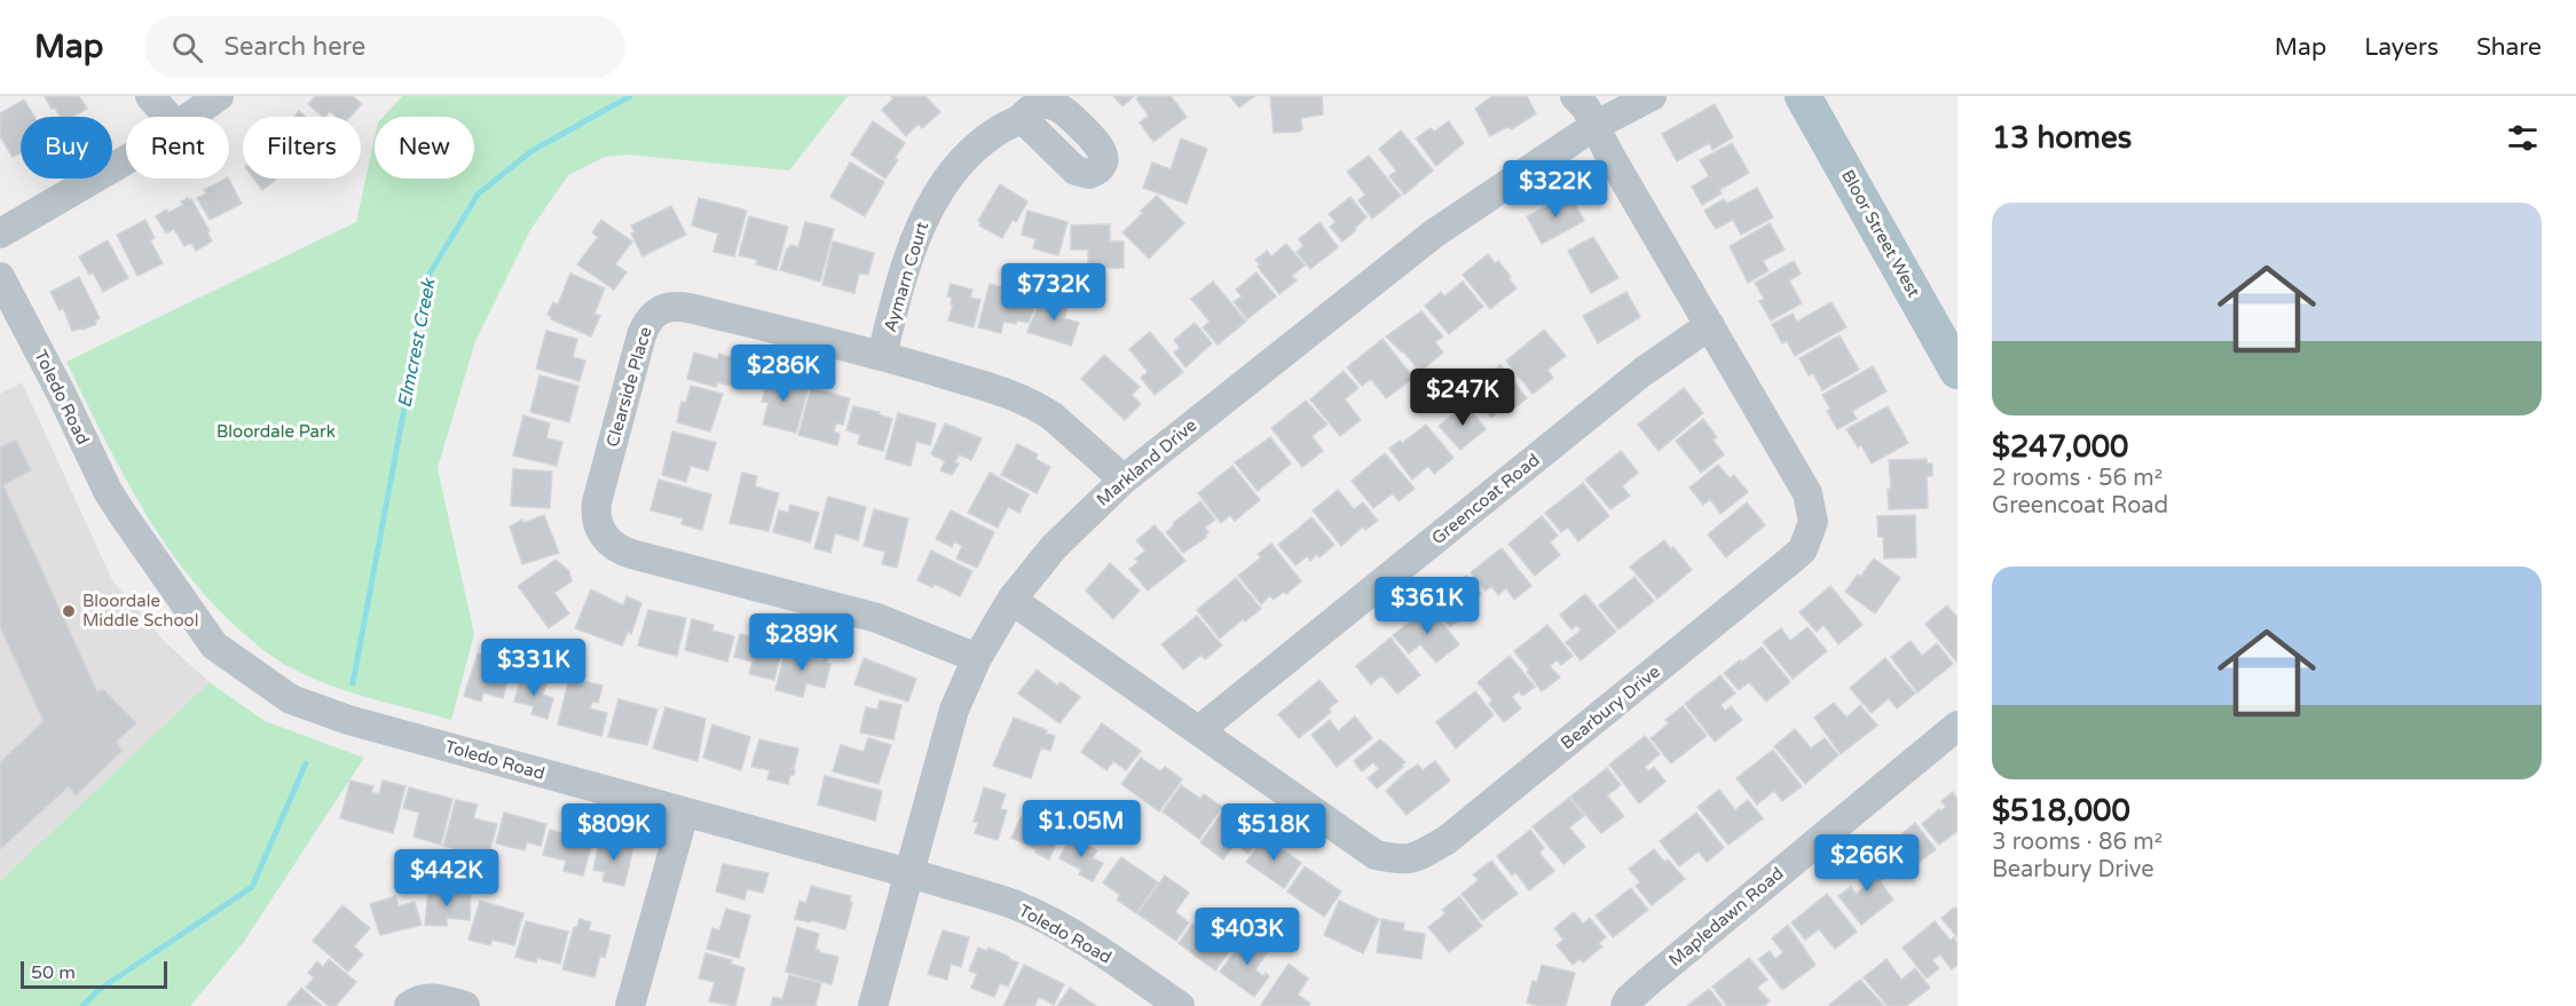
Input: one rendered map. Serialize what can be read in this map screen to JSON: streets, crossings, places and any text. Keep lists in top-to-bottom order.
{
  "streets": {
    "main road": ["Bloor Street West"],
    "street": [
      "Aymarn Court",
      "Clearside Place",
      "Toledo Road",
      "Markland Drive",
      "Greencoat Road",
      "Bearbury Drive",
      "Mapledawn Road"
    ]
  },
  "crossings": [
    ["Aymarn Court", "Clearside Place"],
    ["Clearside Place", "Markland Drive"],
    ["Toledo Road", "Markland Drive"],
    ["Markland Drive", "Bearbury Drive"],
    ["Greencoat Road", "Bearbury Drive"]
  ],
  "water": ["Elmcrest Creek"],
  "parks": ["Bloordale Park"],
  "places": ["Bloordale Middle School"],
  "scale_bar": "50 m",
  "page": {
    "header": "Map",
    "search": "Search here",
    "nav": ["Map", "Layers", "Share"],
    "heading": "13 homes",
    "chip": [
      "Buy",
      "Rent",
      "Filters",
      "New"
    ],
    "price": [
      "$322K",
      "$732K",
      "$286K",
      "$247K",
      "$361K",
      "$289K",
      "$331K",
      "$1.05M",
      "$809K",
      "$518K",
      "$266K",
      "$442K",
      "$403K"
    ],
    "list": [
      {
        "name": "$247,000",
        "note": "2 rooms · 56 m² · Greencoat Road"
      },
      {
        "name": "$518,000",
        "note": "3 rooms · 86 m² · Bearbury Drive"
      }
    ],
    "scale": "50 m"
  }
}
